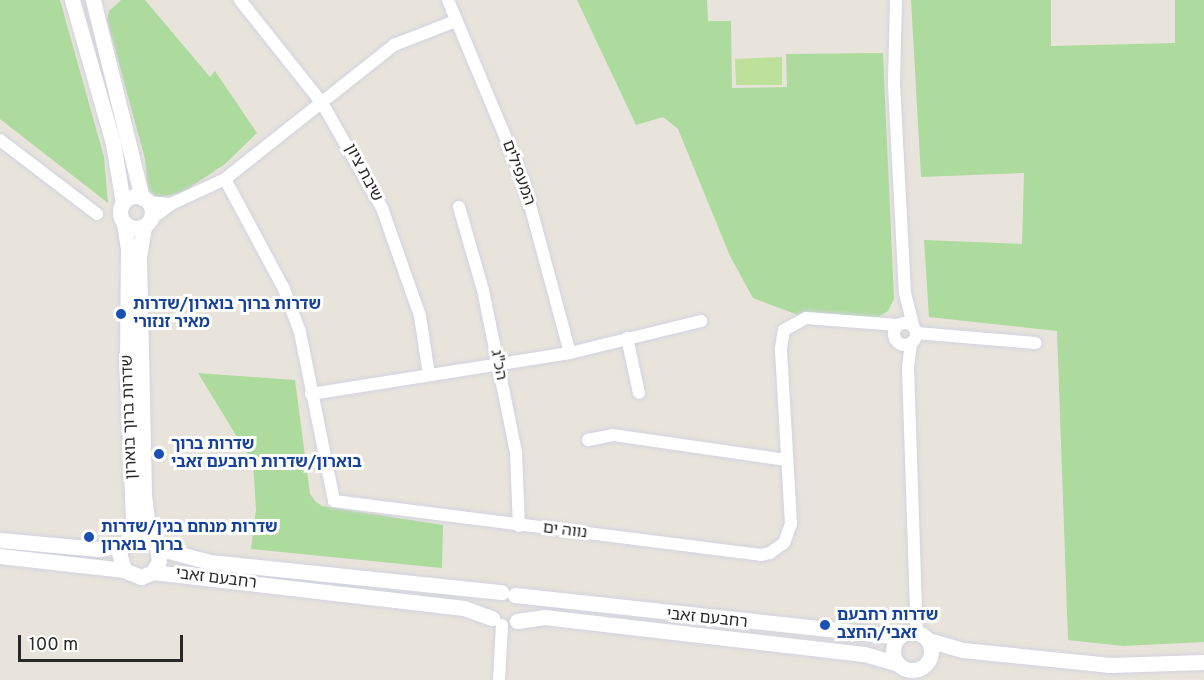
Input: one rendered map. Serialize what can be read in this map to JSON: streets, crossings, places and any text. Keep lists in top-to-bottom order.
{
  "streets": {
    "street": [
      "שיבת ציון",
      "המעפילים",
      "הכ\"ג",
      "שדרות ברוך בוארון",
      "נווה ים",
      "רחבעם זאבי"
    ]
  },
  "crossings": [
    ["הכ\"ג", "נווה ים"],
    ["שדרות ברוך בוארון", "רחבעם זאבי"]
  ],
  "places": [
    "שדרות ברוך בוארון/שדרות מאיר זנזורי",
    "שדרות ברוך בוארון/שדרות רחבעם זאבי",
    "שדרות מנחם בגין/שדרות ברוך בוארון",
    "שדרות רחבעם זאבי/החצב"
  ],
  "scale_bar": "100 m"
}
